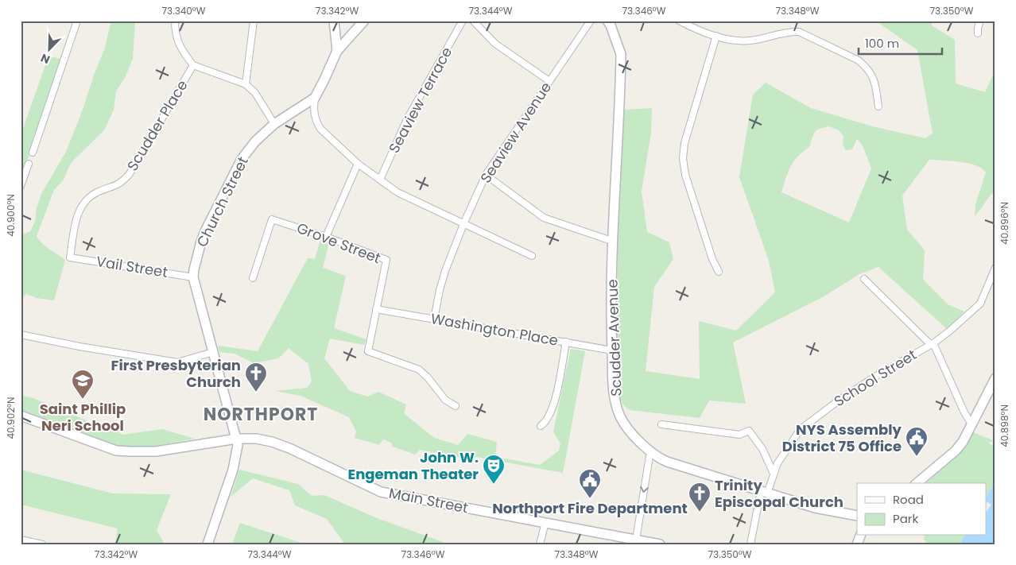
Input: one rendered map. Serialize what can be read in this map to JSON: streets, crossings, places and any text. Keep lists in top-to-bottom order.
{
  "streets": {
    "main road": ["Church Street", "Scudder Avenue", "Main Street"],
    "street": [
      "Seaview Terrace",
      "Scudder Place",
      "Seaview Avenue",
      "Grove Street",
      "Vail Street",
      "Washington Place",
      "School Street"
    ]
  },
  "crossings": [
    ["Scudder Place", "Vail Street"],
    ["Seaview Avenue", "Washington Place"],
    ["Church Street", "Vail Street"],
    ["Church Street", "Main Street"],
    ["Grove Street", "Washington Place"],
    ["Washington Place", "Scudder Avenue"],
    ["Scudder Avenue", "School Street"]
  ],
  "districts": ["NORTHPORT"],
  "places": {
    "church": ["First Presbyterian Church", "Trinity Episcopal Church"],
    "school or university": ["Saint Phillip Neri School"],
    "public building": ["NYS Assembly District 75 Office", "Northport Fire Department"],
    "theatre": ["John W. Engeman Theater"]
  },
  "legend": ["Road", "Park"],
  "scale_bar": "100 m",
  "north": "bottom left",
  "coordinates": [
    "73.340°W",
    "73.342°W",
    "73.344°W",
    "73.346°W",
    "73.348°W",
    "73.350°W",
    "40.900°N",
    "40.896°N",
    "40.902°N",
    "40.898°N"
  ]
}
